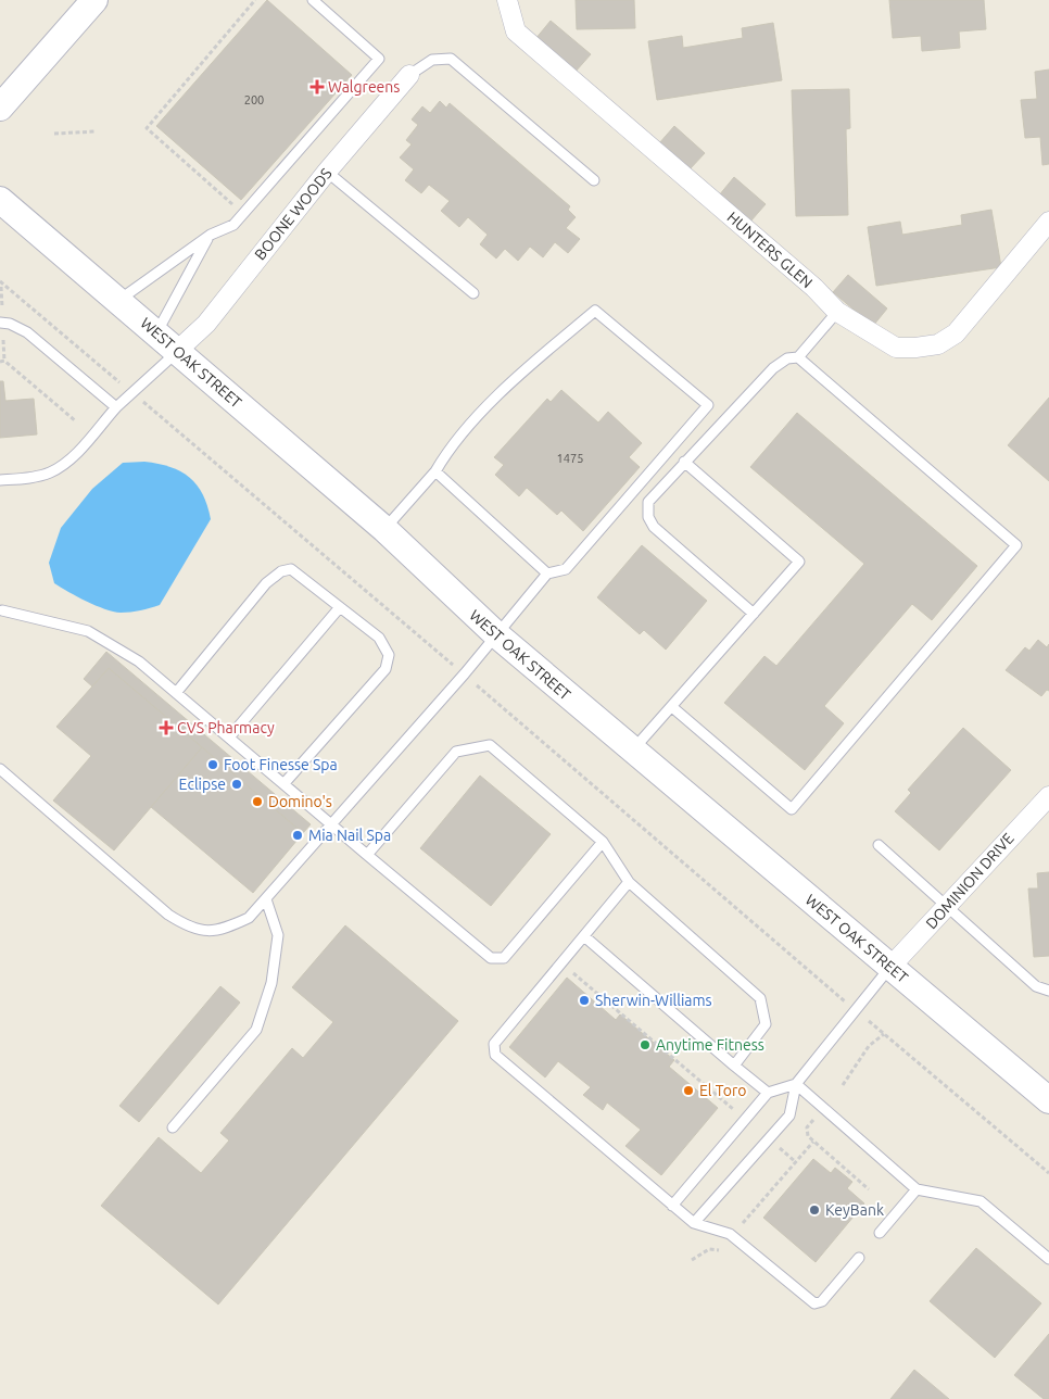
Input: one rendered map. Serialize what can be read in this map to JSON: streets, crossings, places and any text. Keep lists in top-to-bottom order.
{
  "streets": {
    "main road": ["WEST OAK STREET"],
    "street": ["BOONE WOODS", "HUNTERS GLEN", "DOMINION DRIVE"]
  },
  "crossings": [
    ["BOONE WOODS", "WEST OAK STREET"],
    ["WEST OAK STREET", "DOMINION DRIVE"]
  ],
  "places": {
    "health": ["Walgreens", "CVS Pharmacy"],
    "other": [
      "Foot Finesse Spa",
      "Eclipse",
      "Domino's",
      "Mia Nail Spa",
      "Sherwin-Williams",
      "Anytime Fitness",
      "El Toro",
      "KeyBank"
    ]
  },
  "house_numbers": ["200", "1475"]
}
